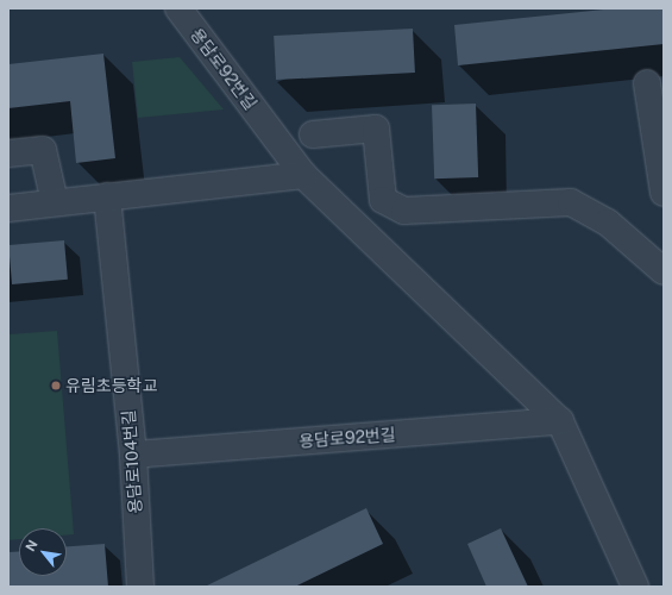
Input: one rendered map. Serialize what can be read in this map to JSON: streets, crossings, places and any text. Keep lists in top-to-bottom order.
{
  "streets": {
    "street": ["용담로92번길", "용담로104번길"]
  },
  "crossings": [
    ["용담로92번길", "용담로104번길"]
  ],
  "places": ["유림초등학교"],
  "north": "top left"
}
